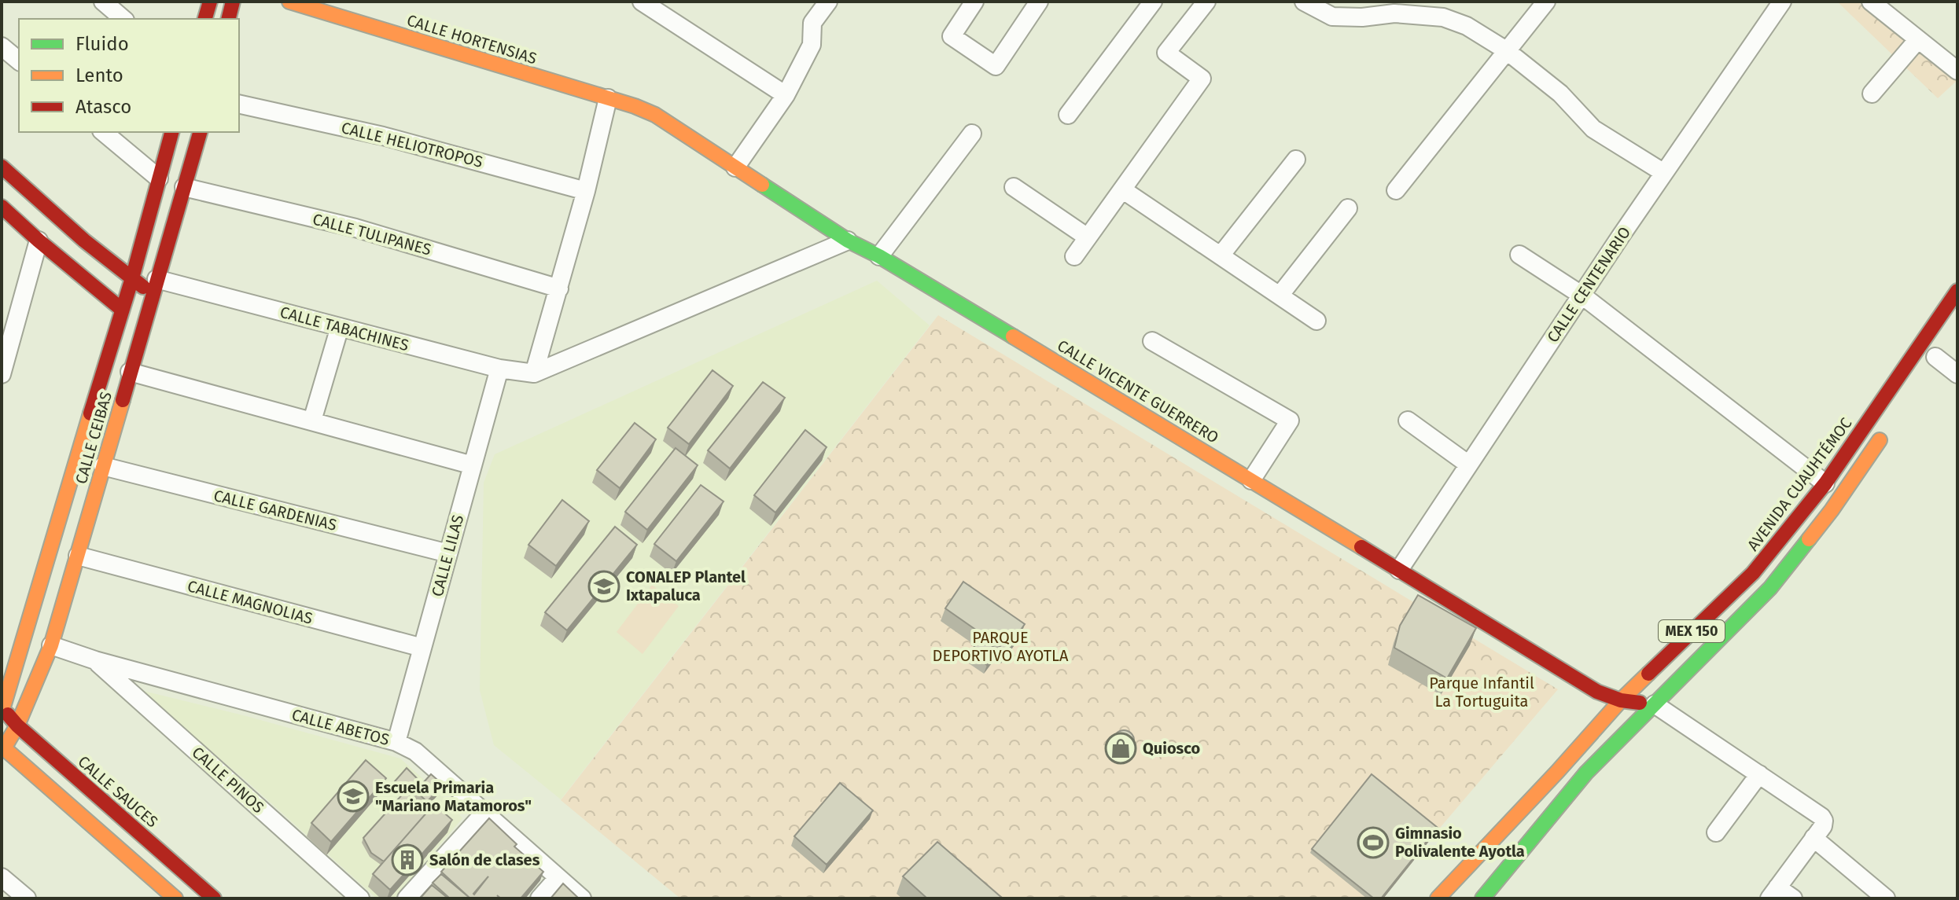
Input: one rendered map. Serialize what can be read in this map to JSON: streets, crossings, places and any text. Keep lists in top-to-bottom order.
{
  "streets": {
    "street": [
      "CALLE HORTENSIAS",
      "CALLE HELIOTROPOS",
      "CALLE TULIPANES",
      "CALLE CENTENARIO",
      "CALLE TABACHINES",
      "CALLE VICENTE GUERRERO",
      "CALLE CEIBAS",
      "AVENIDA CUAUHTÉMOC",
      "CALLE GARDENIAS",
      "CALLE LILAS",
      "CALLE MAGNOLIAS",
      "MEX 150",
      "CALLE ABETOS",
      "CALLE PINOS",
      "CALLE SAUCES"
    ]
  },
  "crossings": [
    ["CALLE HORTENSIAS", "CALLE VICENTE GUERRERO"],
    ["CALLE TULIPANES", "CALLE CEIBAS"],
    ["CALLE CENTENARIO", "CALLE VICENTE GUERRERO"],
    ["CALLE TABACHINES", "CALLE CEIBAS"],
    ["CALLE TABACHINES", "CALLE LILAS"],
    ["CALLE VICENTE GUERRERO", "AVENIDA CUAUHTÉMOC"],
    ["CALLE VICENTE GUERRERO", "MEX 150"],
    ["CALLE CEIBAS", "CALLE GARDENIAS"],
    ["CALLE CEIBAS", "CALLE MAGNOLIAS"],
    ["CALLE CEIBAS", "CALLE ABETOS"],
    ["CALLE CEIBAS", "CALLE SAUCES"],
    ["CALLE GARDENIAS", "CALLE LILAS"],
    ["CALLE LILAS", "CALLE MAGNOLIAS"],
    ["CALLE LILAS", "CALLE ABETOS"],
    ["CALLE ABETOS", "CALLE PINOS"]
  ],
  "parks": ["PARQUE DEPORTIVO AYOTLA", "Parque Infantil La Tortuguita"],
  "places": {
    "school or university": ["CONALEP Plantel Ixtapaluca", "Escuela Primaria \"Mariano Matamoros\""],
    "shop": ["Quiosco"],
    "sports": ["Gimnasio Polivalente Ayotla"],
    "building": ["Salón de clases"]
  },
  "legend": ["Fluido", "Lento", "Atasco"]
}
